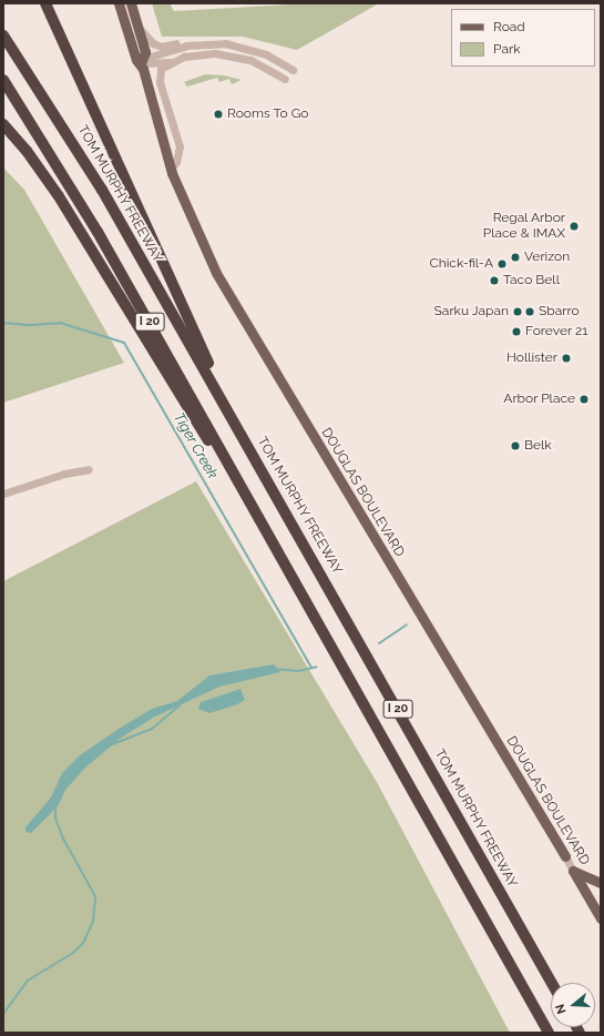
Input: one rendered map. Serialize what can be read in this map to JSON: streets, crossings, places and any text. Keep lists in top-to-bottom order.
{
  "streets": {
    "highway": ["TOM MURPHY FREEWAY", "I 20"],
    "main road": ["DOUGLAS BOULEVARD"]
  },
  "water": ["Tiger Creek"],
  "places": [
    "Rooms To Go",
    "Regal Arbor Place & IMAX",
    "Verizon",
    "Chick-fil-A",
    "Taco Bell",
    "Sarku Japan",
    "Sbarro",
    "Forever 21",
    "Hollister",
    "Arbor Place",
    "Belk"
  ],
  "legend": ["Road", "Park"],
  "north": "left"
}
